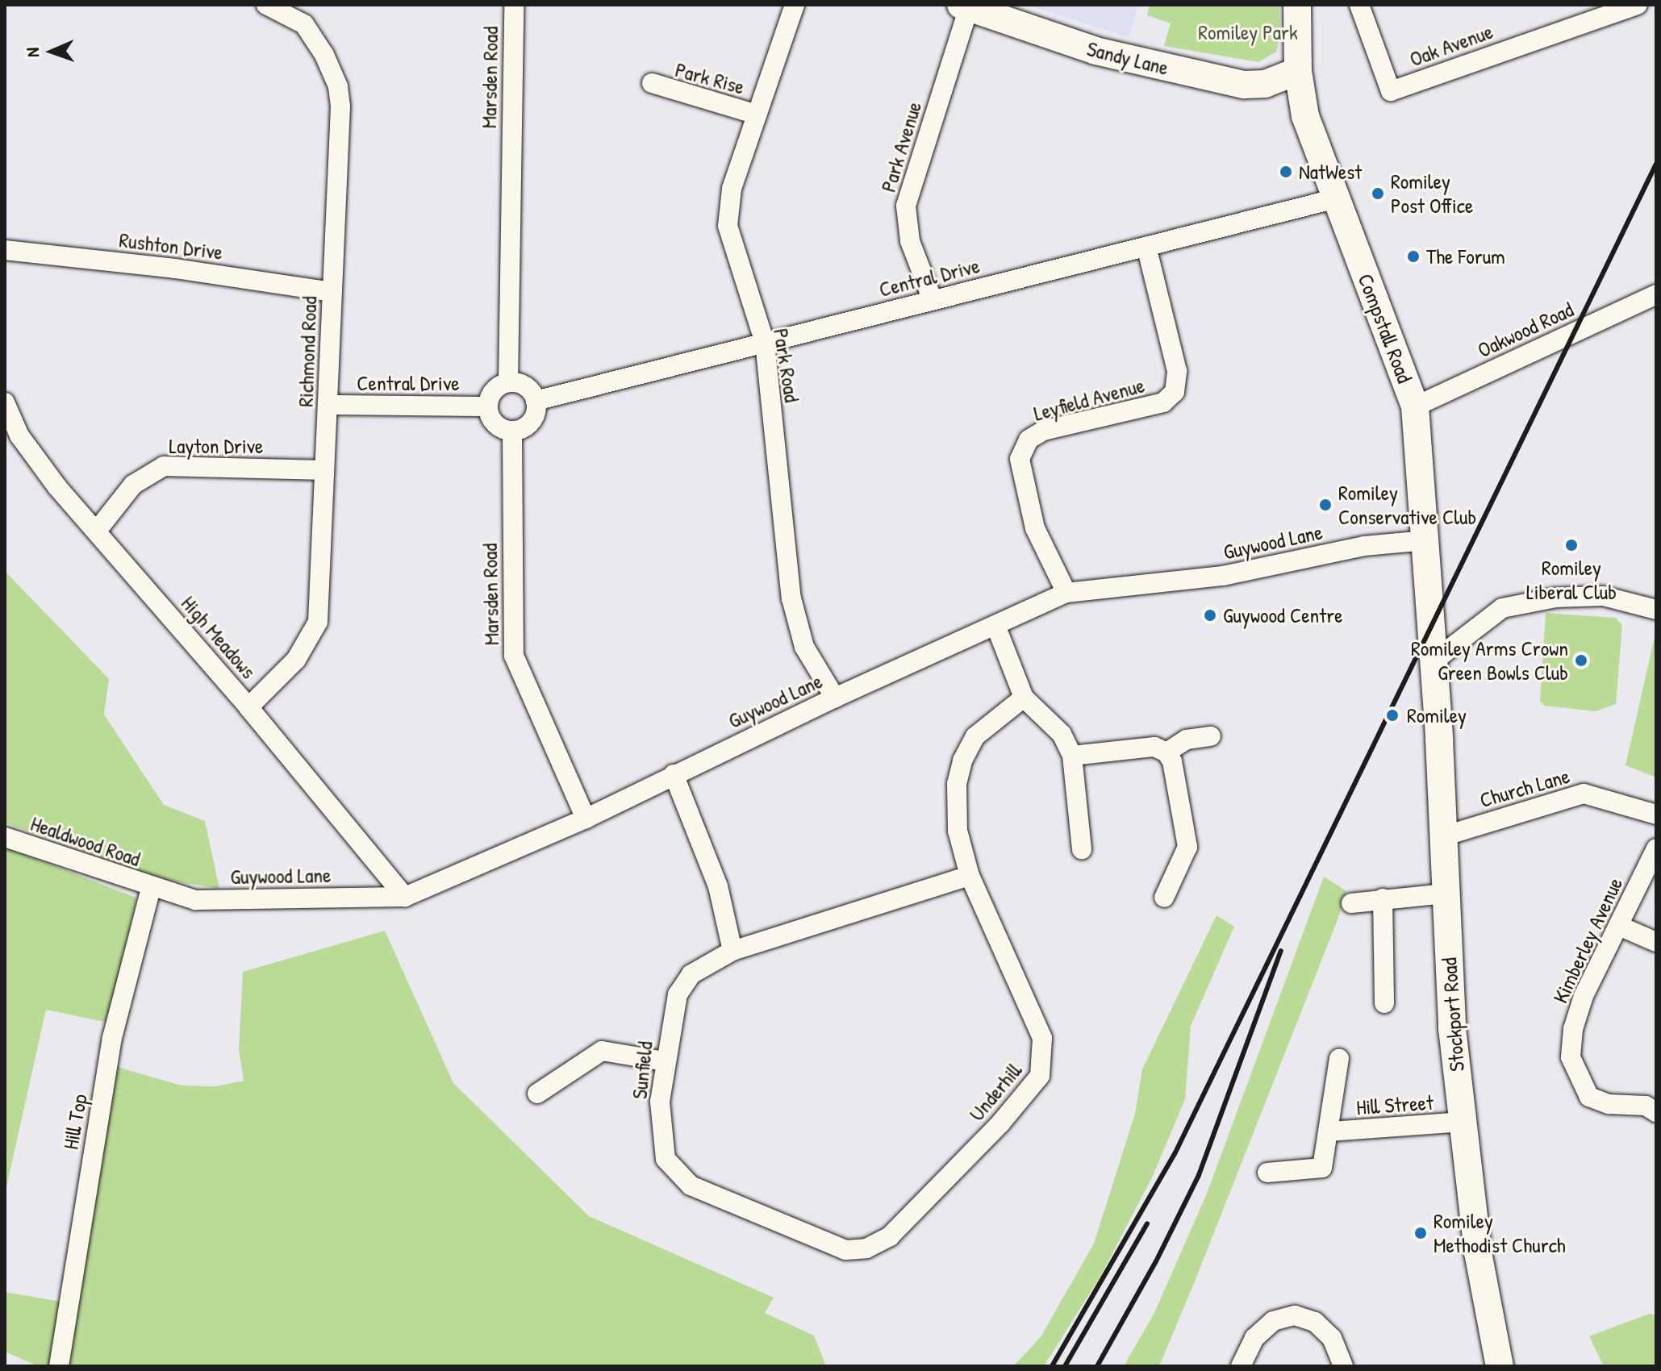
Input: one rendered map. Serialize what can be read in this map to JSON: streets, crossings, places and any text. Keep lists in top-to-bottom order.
{
  "streets": {
    "main road": ["Sandy Lane", "Compstall Road", "Stockport Road"],
    "street": [
      "Oak Avenue",
      "Marsden Road",
      "Park Rise",
      "Park Avenue",
      "Rushton Drive",
      "Central Drive",
      "Oakwood Road",
      "Richmond Road",
      "Park Road",
      "Leyfield Avenue",
      "Layton Drive",
      "Guywood Lane",
      "High Meadows",
      "Church Lane",
      "Healdwood Road",
      "Kimberley Avenue",
      "Sunfield",
      "Underhill",
      "Hill Street",
      "Hill Top"
    ]
  },
  "crossings": [
    ["Sandy Lane", "Park Avenue"],
    ["Sandy Lane", "Compstall Road"],
    ["Marsden Road", "Central Drive"],
    ["Marsden Road", "Guywood Lane"],
    ["Park Rise", "Park Road"],
    ["Park Avenue", "Central Drive"],
    ["Rushton Drive", "Richmond Road"],
    ["Central Drive", "Compstall Road"],
    ["Central Drive", "Richmond Road"],
    ["Central Drive", "Park Road"],
    ["Central Drive", "Leyfield Avenue"],
    ["Compstall Road", "Oakwood Road"],
    ["Compstall Road", "Guywood Lane"],
    ["Compstall Road", "Stockport Road"],
    ["Richmond Road", "Layton Drive"],
    ["Richmond Road", "High Meadows"],
    ["Park Road", "Guywood Lane"],
    ["Leyfield Avenue", "Guywood Lane"],
    ["Layton Drive", "High Meadows"],
    ["Guywood Lane", "High Meadows"],
    ["Guywood Lane", "Healdwood Road"],
    ["Guywood Lane", "Hill Top"],
    ["Church Lane", "Stockport Road"],
    ["Healdwood Road", "Hill Top"],
    ["Stockport Road", "Hill Street"],
    ["Sunfield", "Underhill"]
  ],
  "parks": ["Romiley Park"],
  "places": [
    "NatWest",
    "Romiley Post Office",
    "The Forum",
    "Romiley Conservative Club",
    "Romiley Liberal Club",
    "Guywood Centre",
    "Romiley Arms Crown Green Bowls Club",
    "Romiley",
    "Romiley Methodist Church"
  ],
  "north": "left"
}
